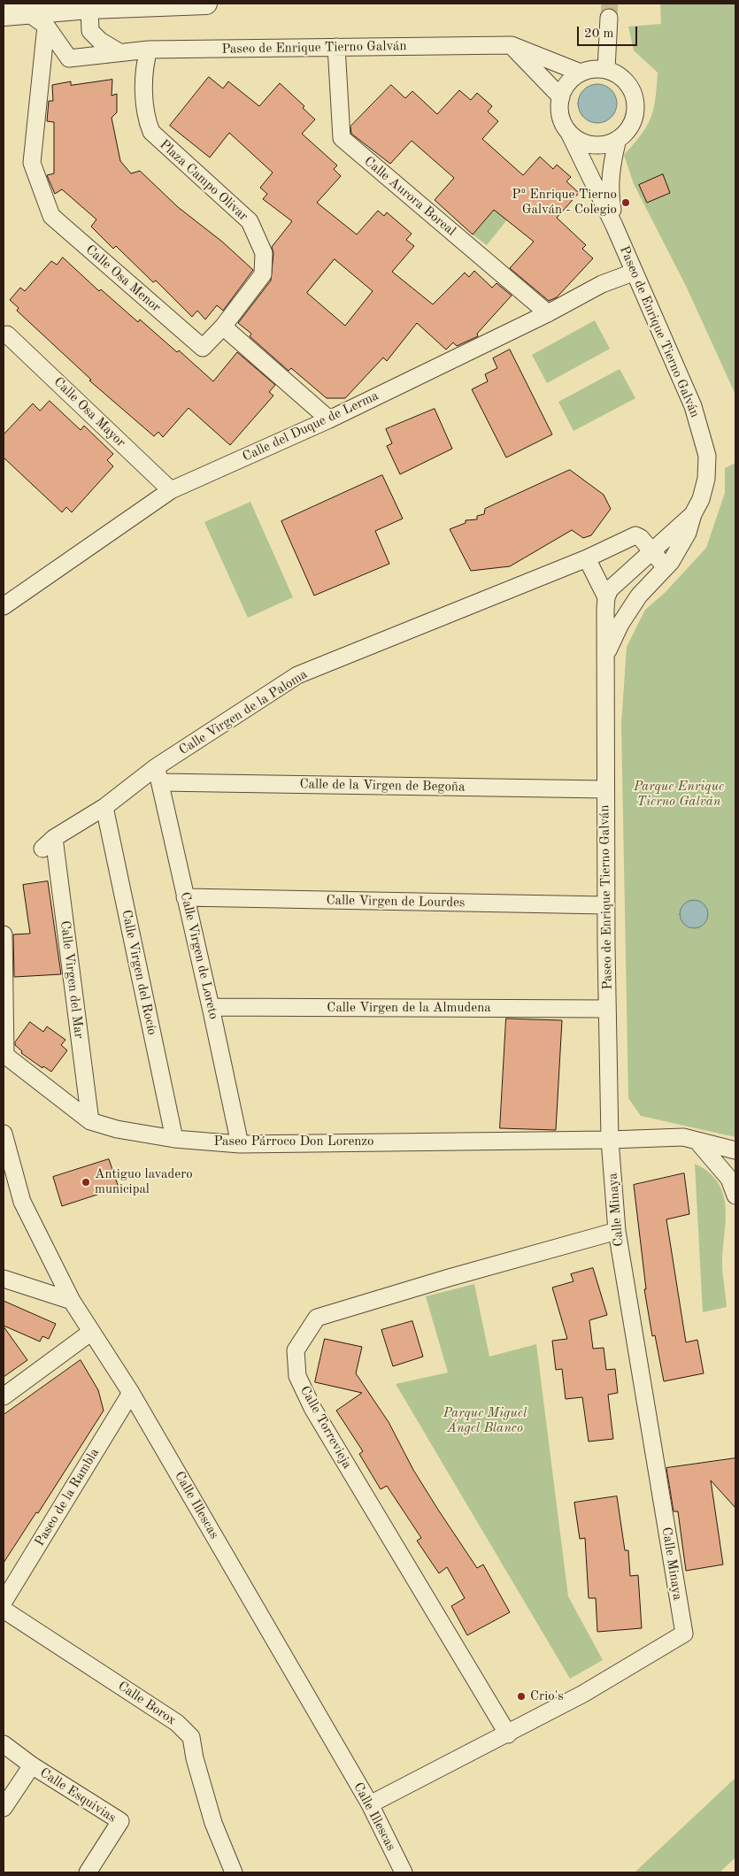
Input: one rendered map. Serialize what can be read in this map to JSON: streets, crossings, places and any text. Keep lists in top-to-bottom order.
{
  "streets": {
    "street": [
      "Paseo de Enrique Tierno Galván",
      "Plaza Campo Olivar",
      "Calle Aurora Boreal",
      "Calle Osa Menor",
      "Calle Osa Mayor",
      "Calle del Duque de Lerma",
      "Calle Virgen de la Paloma",
      "Calle de la Virgen de Begoña",
      "Calle Virgen de Lourdes",
      "Calle Virgen de Loreto",
      "Calle Virgen del Rocío",
      "Calle Virgen del Mar",
      "Calle Virgen de la Almudena",
      "Paseo Párroco Don Lorenzo",
      "Calle Minaya",
      "Calle Torrevieja",
      "Paseo de la Rambla",
      "Calle Illescas",
      "Calle Borox",
      "Calle Esquivias"
    ]
  },
  "crossings": [
    ["Paseo de Enrique Tierno Galván", "Plaza Campo Olivar"],
    ["Paseo de Enrique Tierno Galván", "Calle Aurora Boreal"],
    ["Paseo de Enrique Tierno Galván", "Calle del Duque de Lerma"],
    ["Paseo de Enrique Tierno Galván", "Calle Virgen de la Paloma"],
    ["Paseo de Enrique Tierno Galván", "Calle de la Virgen de Begoña"],
    ["Paseo de Enrique Tierno Galván", "Calle Virgen de Lourdes"],
    ["Paseo de Enrique Tierno Galván", "Calle Virgen de la Almudena"],
    ["Paseo de Enrique Tierno Galván", "Paseo Párroco Don Lorenzo"],
    ["Paseo de Enrique Tierno Galván", "Calle Minaya"],
    ["Plaza Campo Olivar", "Calle Osa Menor"],
    ["Calle Aurora Boreal", "Calle del Duque de Lerma"],
    ["Calle Osa Mayor", "Calle del Duque de Lerma"],
    ["Calle Virgen de la Paloma", "Calle de la Virgen de Begoña"],
    ["Calle Virgen de la Paloma", "Calle Virgen de Loreto"],
    ["Calle Virgen de la Paloma", "Calle Virgen del Rocío"],
    ["Calle Virgen de la Paloma", "Calle Virgen del Mar"],
    ["Calle de la Virgen de Begoña", "Calle Virgen de Loreto"],
    ["Calle Virgen de Lourdes", "Calle Virgen de Loreto"],
    ["Calle Virgen de Loreto", "Calle Virgen de la Almudena"],
    ["Calle Virgen de Loreto", "Paseo Párroco Don Lorenzo"],
    ["Calle Virgen del Rocío", "Paseo Párroco Don Lorenzo"],
    ["Calle Virgen del Mar", "Paseo Párroco Don Lorenzo"],
    ["Paseo Párroco Don Lorenzo", "Calle Minaya"],
    ["Calle Minaya", "Calle Torrevieja"],
    ["Calle Minaya", "Calle Illescas"],
    ["Paseo de la Rambla", "Calle Illescas"]
  ],
  "parks": ["Parque Enrique Tierno Galván", "Parque Miguel Ángel Blanco"],
  "places": ["Pº Enrique Tierno Galván - Colegio", "Antiguo lavadero municipal", "Crio's"],
  "scale_bar": "20 m"
}
